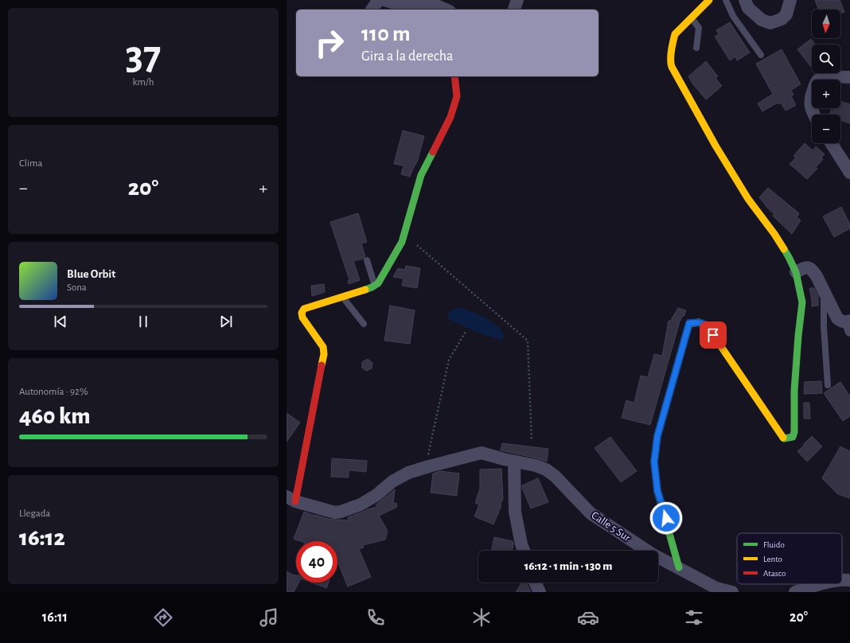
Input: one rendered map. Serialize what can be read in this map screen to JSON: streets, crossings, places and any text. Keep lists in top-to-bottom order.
{
  "streets": {
    "street": ["Calle 5 Sur"]
  },
  "legend": ["Fluido", "Lento", "Atasco"],
  "north": "bottom",
  "page": {
    "tile": [
      ["37", "km/h"],
      "Clima",
      ["Autonomía · 92%", "460 km"],
      ["Llegada", "16:12"]
    ],
    "map_buttons": ["+", "−"],
    "turn": ["110 m", "Gira a la derecha"],
    "heat": ["−", "20°", "+"],
    "song": ["Blue Orbit", "Sona"],
    "limit": "40",
    "trip": "16:12 · 1 min · 130 m",
    "tabs": ["16:11", "20°"]
  }
}
